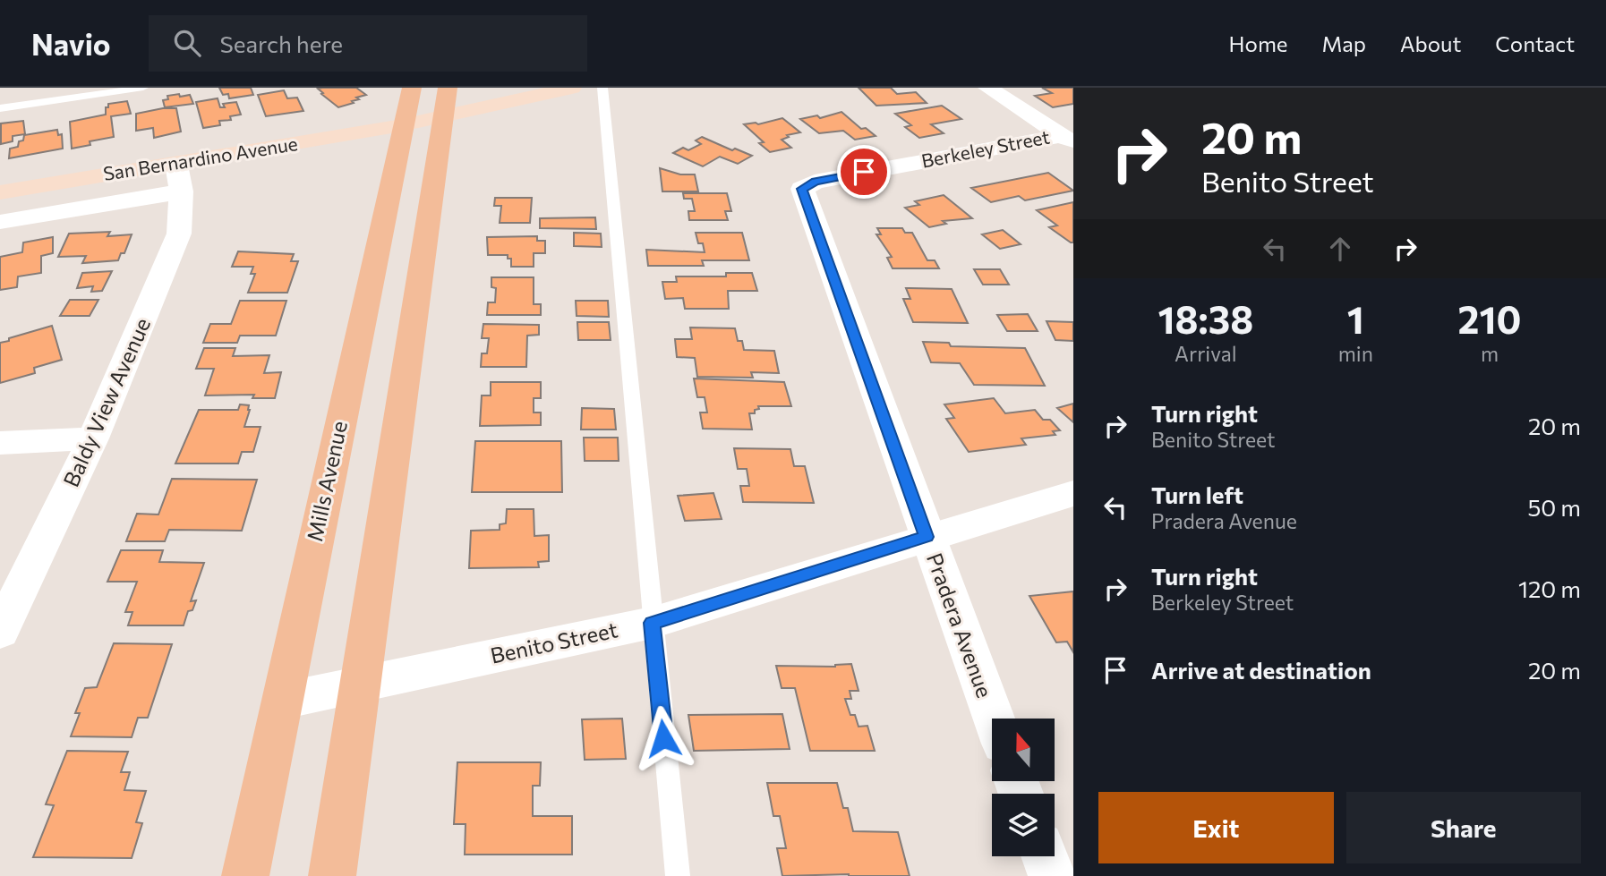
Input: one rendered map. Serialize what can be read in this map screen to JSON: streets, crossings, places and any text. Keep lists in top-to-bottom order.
{
  "streets": {
    "main road": ["San Bernardino Avenue", "Mills Avenue"],
    "street": [
      "Berkeley Street",
      "Baldy View Avenue",
      "Pradera Avenue",
      "Benito Street"
    ]
  },
  "crossings": [
    ["Berkeley Street", "Pradera Avenue"],
    ["San Bernardino Avenue", "Baldy View Avenue"],
    ["San Bernardino Avenue", "Mills Avenue"],
    ["Mills Avenue", "Benito Street"],
    ["Pradera Avenue", "Benito Street"]
  ],
  "north": "top",
  "page": {
    "header": "Navio",
    "search": "Search here",
    "nav": [
      "Home",
      "Map",
      "About",
      "Contact"
    ],
    "turn": ["20 m", "Benito Street"],
    "eta": [
      "18:38",
      "Arrival",
      "1",
      "min",
      "210",
      "m"
    ],
    "list": [
      {
        "name": "Turn right",
        "note": "Benito Street",
        "value": "20 m"
      },
      {
        "name": "Turn left",
        "note": "Pradera Avenue",
        "value": "50 m"
      },
      {
        "name": "Turn right",
        "note": "Berkeley Street",
        "value": "120 m"
      },
      {
        "name": "Arrive at destination",
        "value": "20 m"
      }
    ],
    "buttons": ["Exit", "Share"]
  }
}
